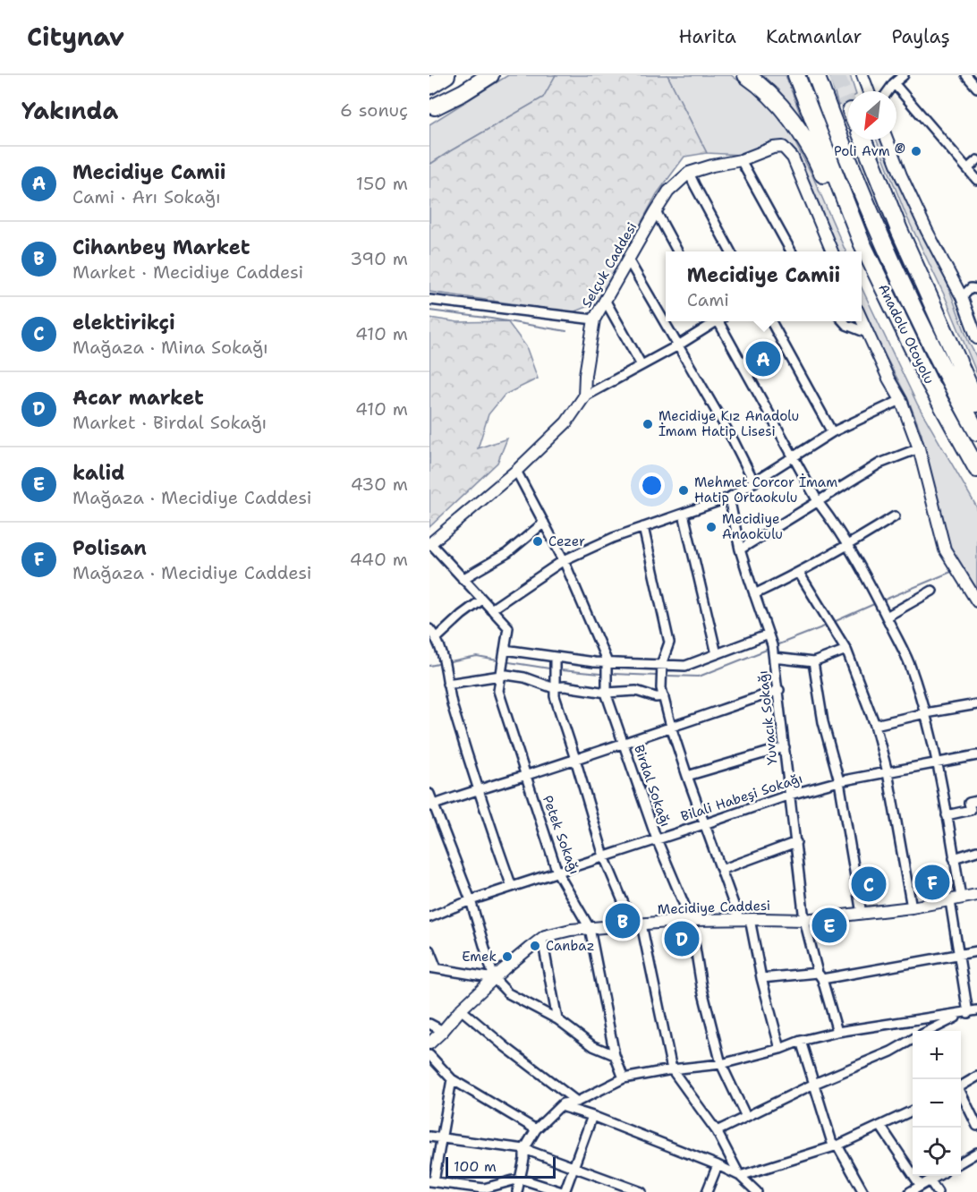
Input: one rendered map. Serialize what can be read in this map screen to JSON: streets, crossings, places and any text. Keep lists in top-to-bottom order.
{
  "streets": {
    "highway": ["Anadolu Otoyolu"],
    "street": [
      "Selçuk Caddesi",
      "Yuvacık Sokağı",
      "Birdal Sokağı",
      "Bilali Habeşi Sokağı",
      "Petek Sokağı",
      "Mecidiye Caddesi"
    ]
  },
  "crossings": [
    ["Yuvacık Sokağı", "Bilali Habeşi Sokağı"],
    ["Yuvacık Sokağı", "Mecidiye Caddesi"],
    ["Birdal Sokağı", "Bilali Habeşi Sokağı"],
    ["Birdal Sokağı", "Mecidiye Caddesi"],
    ["Bilali Habeşi Sokağı", "Petek Sokağı"],
    ["Petek Sokağı", "Mecidiye Caddesi"]
  ],
  "places": [
    "Poli Avm ®",
    "Mecidiye Kız Anadolu İmam Hatip Lisesi",
    "Mehmet Corcor İmam Hatip Ortaokulu",
    "Mecidiye Anaokulu",
    "Cezer",
    "Canbaz",
    "Emek"
  ],
  "scale_bar": "100 m",
  "north": "bottom left",
  "page": {
    "header": "Citynav",
    "nav": ["Harita", "Katmanlar", "Paylaş"],
    "heading": ["Yakında", "6 sonuç"],
    "list": [
      {
        "mark": "A",
        "name": "Mecidiye Camii",
        "note": "Cami · Arı Sokağı",
        "value": "150 m"
      },
      {
        "mark": "B",
        "name": "Cihanbey Market",
        "note": "Market · Mecidiye Caddesi",
        "value": "390 m"
      },
      {
        "mark": "C",
        "name": "elektirikçi",
        "note": "Mağaza · Mina Sokağı",
        "value": "410 m"
      },
      {
        "mark": "D",
        "name": "Acar market",
        "note": "Market · Birdal Sokağı",
        "value": "410 m"
      },
      {
        "mark": "E",
        "name": "kalid",
        "note": "Mağaza · Mecidiye Caddesi",
        "value": "430 m"
      },
      {
        "mark": "F",
        "name": "Polisan",
        "note": "Mağaza · Mecidiye Caddesi",
        "value": "440 m"
      }
    ],
    "popup": ["Mecidiye Camii", "Cami"],
    "pins": [
      "A",
      "F",
      "C",
      "B",
      "E",
      "D"
    ],
    "map_buttons": ["+", "−"],
    "scale": "100 m"
  }
}
